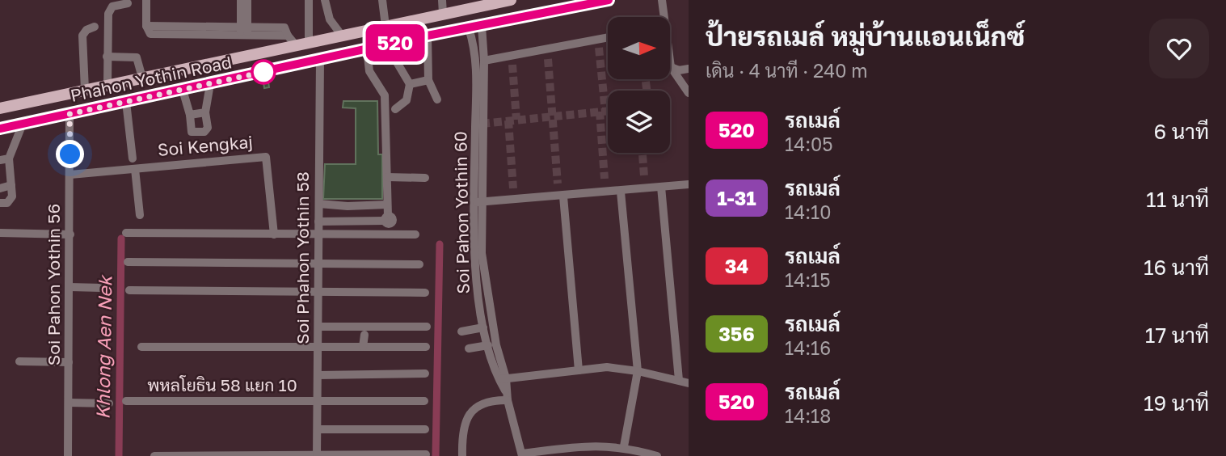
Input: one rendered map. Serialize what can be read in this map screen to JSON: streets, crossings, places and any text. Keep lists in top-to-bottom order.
{
  "streets": {
    "main road": ["Phahon Yothin Road"],
    "street": [
      "Soi Kengkaj",
      "Soi Pahon Yothin 60",
      "Soi Phahon Yothin 58",
      "Soi Pahon Yothin 56",
      "พหลโยธิน 58 แยก 10"
    ]
  },
  "crossings": [
    ["Phahon Yothin Road", "Soi Pahon Yothin 60"],
    ["Phahon Yothin Road", "Soi Phahon Yothin 58"],
    ["Phahon Yothin Road", "Soi Pahon Yothin 56"],
    ["Soi Kengkaj", "Soi Pahon Yothin 56"],
    ["Soi Phahon Yothin 58", "พหลโยธิน 58 แยก 10"]
  ],
  "water": ["Khlong Aen Nek"],
  "lines": ["bus line 520"],
  "north": "right",
  "page": {
    "on_map": "520",
    "heading": ["ป้ายรถเมล์ หมู่บ้านแอนเน็กซ์", "เดิน · 4 นาที · 240 m"],
    "list": [
      {
        "mark": "520",
        "name": "รถเมล์",
        "note": "14:05",
        "value": "6 นาที"
      },
      {
        "mark": "1-31",
        "name": "รถเมล์",
        "note": "14:10",
        "value": "11 นาที"
      },
      {
        "mark": "34",
        "name": "รถเมล์",
        "note": "14:15",
        "value": "16 นาที"
      },
      {
        "mark": "356",
        "name": "รถเมล์",
        "note": "14:16",
        "value": "17 นาที"
      },
      {
        "mark": "520",
        "name": "รถเมล์",
        "note": "14:18",
        "value": "19 นาที"
      }
    ]
  }
}
